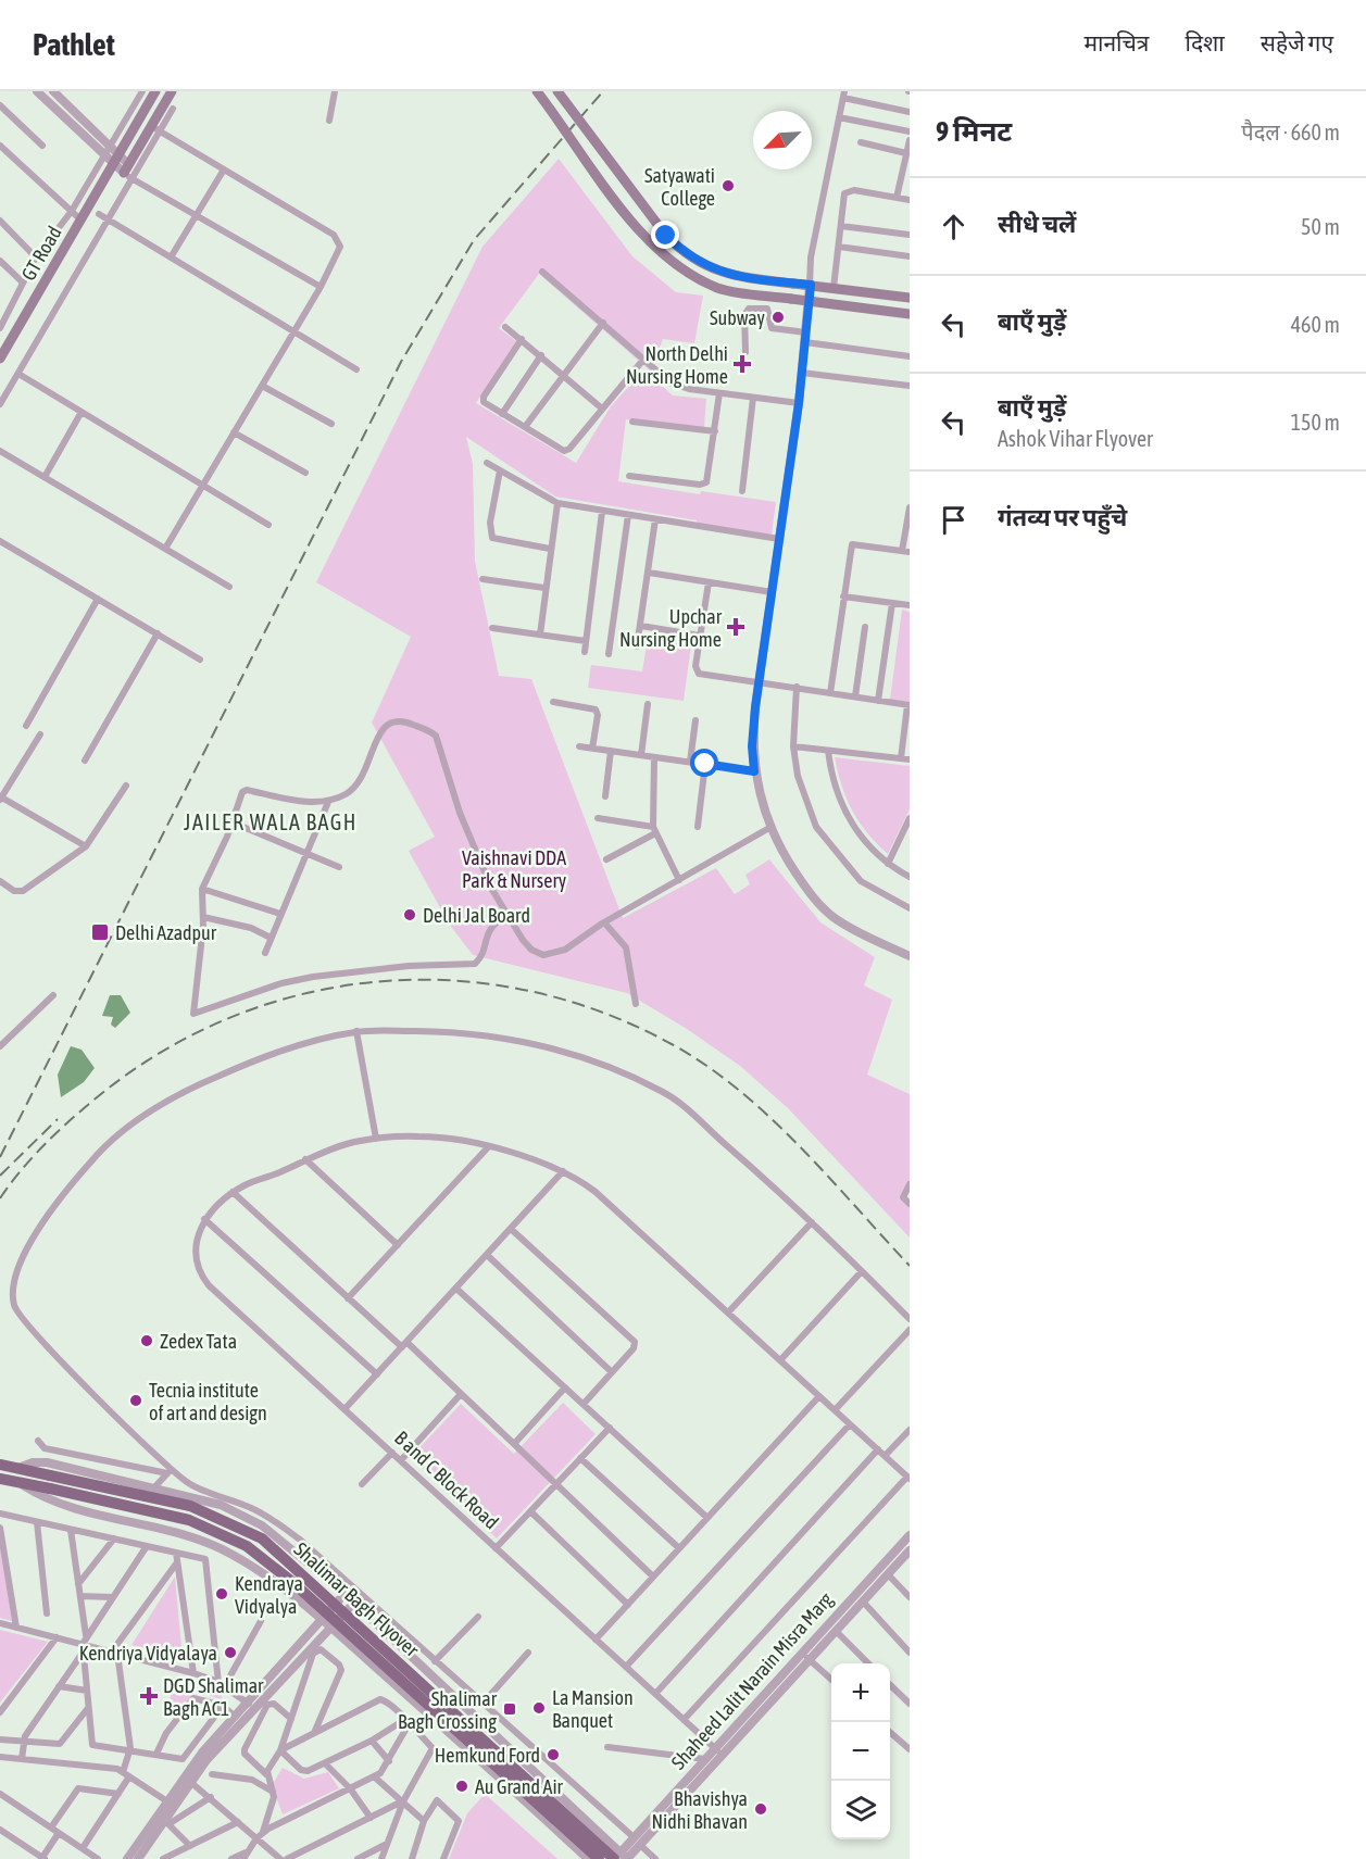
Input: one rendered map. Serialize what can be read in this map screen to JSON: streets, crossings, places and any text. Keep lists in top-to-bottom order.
{
  "streets": {
    "main road": ["GT Road", "Shalimar Bagh Flyover"],
    "street": ["B and C Block Road", "Shaheed Lalit Narain Misra Marg"]
  },
  "crossings": [
    ["B and C Block Road", "Shaheed Lalit Narain Misra Marg"],
    ["Shalimar Bagh Flyover", "Shaheed Lalit Narain Misra Marg"]
  ],
  "districts": ["JAILER WALA BAGH"],
  "parks": ["Vaishnavi DDA Park & Nursery"],
  "places": {
    "other": [
      "Satyawati College",
      "Subway",
      "Delhi Jal Board",
      "Zedex Tata",
      "Tecnia institute of art and design",
      "Kendraya Vidyalya",
      "Kendriya Vidyalaya",
      "La Mansion Banquet",
      "Hemkund Ford",
      "Au Grand Air",
      "Bhavishya Nidhi Bhavan"
    ],
    "health": ["North Delhi Nursing Home", "Upchar Nursing Home", "DGD Shalimar Bagh AC1"],
    "transit": ["Delhi Azadpur", "Shalimar Bagh Crossing"]
  },
  "north": "bottom left",
  "page": {
    "header": "Pathlet",
    "nav": ["मानचित्र", "दिशा", "सहेजे गए"],
    "heading": ["9 मिनट", "पैदल · 660 m"],
    "list": [
      ["सीधे चलें", "50 m"],
      ["बाएँ मुड़ें", "460 m"],
      ["बाएँ मुड़ें", "Ashok Vihar Flyover", "150 m"],
      "गंतव्य पर पहुँचे"
    ],
    "map_buttons": ["+", "−"]
  }
}
